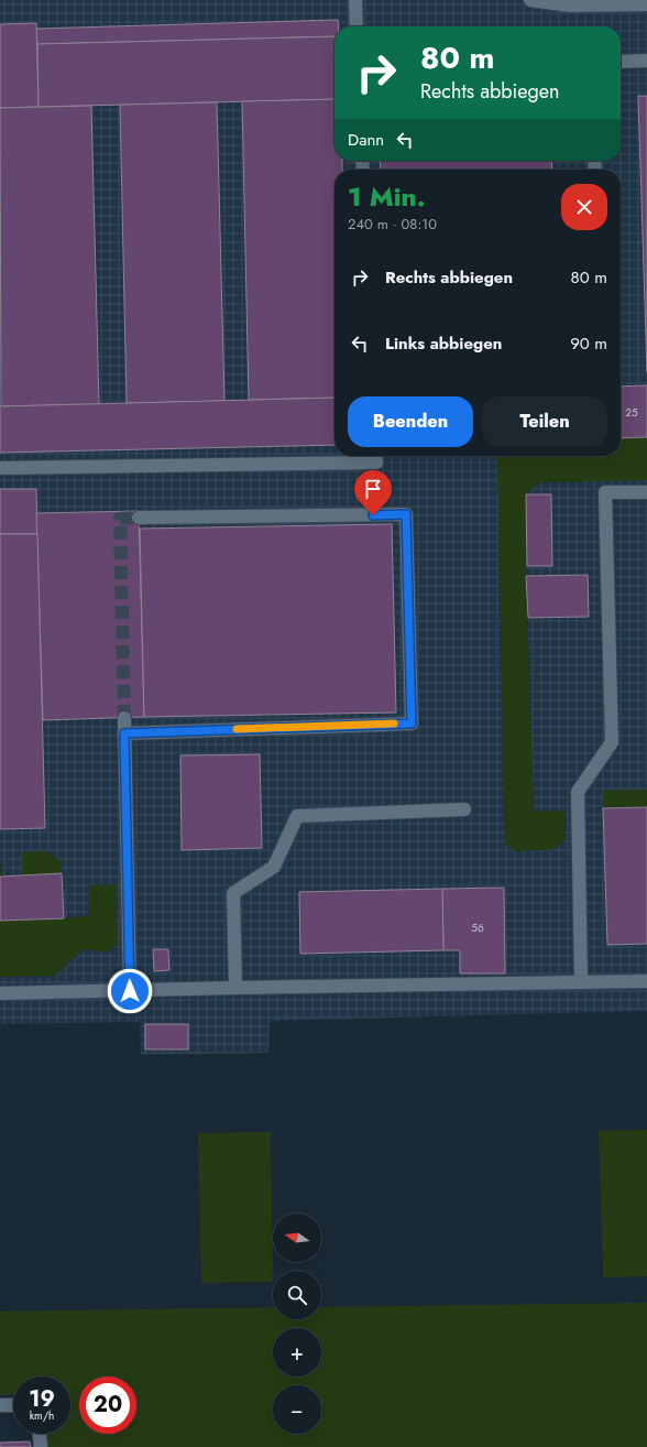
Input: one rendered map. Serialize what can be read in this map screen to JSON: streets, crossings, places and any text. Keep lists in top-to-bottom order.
{
  "house_numbers": ["25", "56"],
  "north": "left",
  "page": {
    "turn": ["80 m", "Rechts abbiegen"],
    "then": "Dann",
    "heading": ["1 Min.", "240 m · 08:10"],
    "list": [
      {
        "name": "Rechts abbiegen",
        "value": "80 m"
      },
      {
        "name": "Links abbiegen",
        "value": "90 m"
      }
    ],
    "buttons": ["Beenden", "Teilen"],
    "map_buttons": ["+", "−"],
    "speed": "19 km/h",
    "limit": "20"
  }
}
